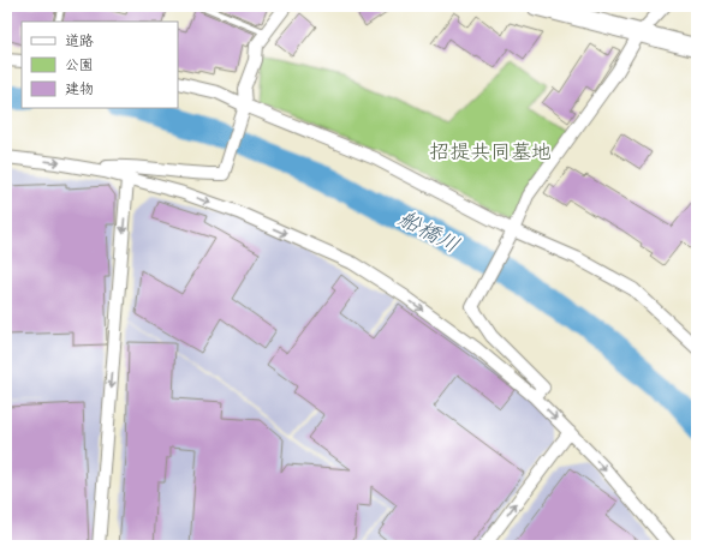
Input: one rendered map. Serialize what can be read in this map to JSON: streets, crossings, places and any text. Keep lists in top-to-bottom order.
{
  "water": ["船橋川"],
  "parks": ["招提共同墓地"],
  "legend": ["道路", "公園", "建物"]
}
